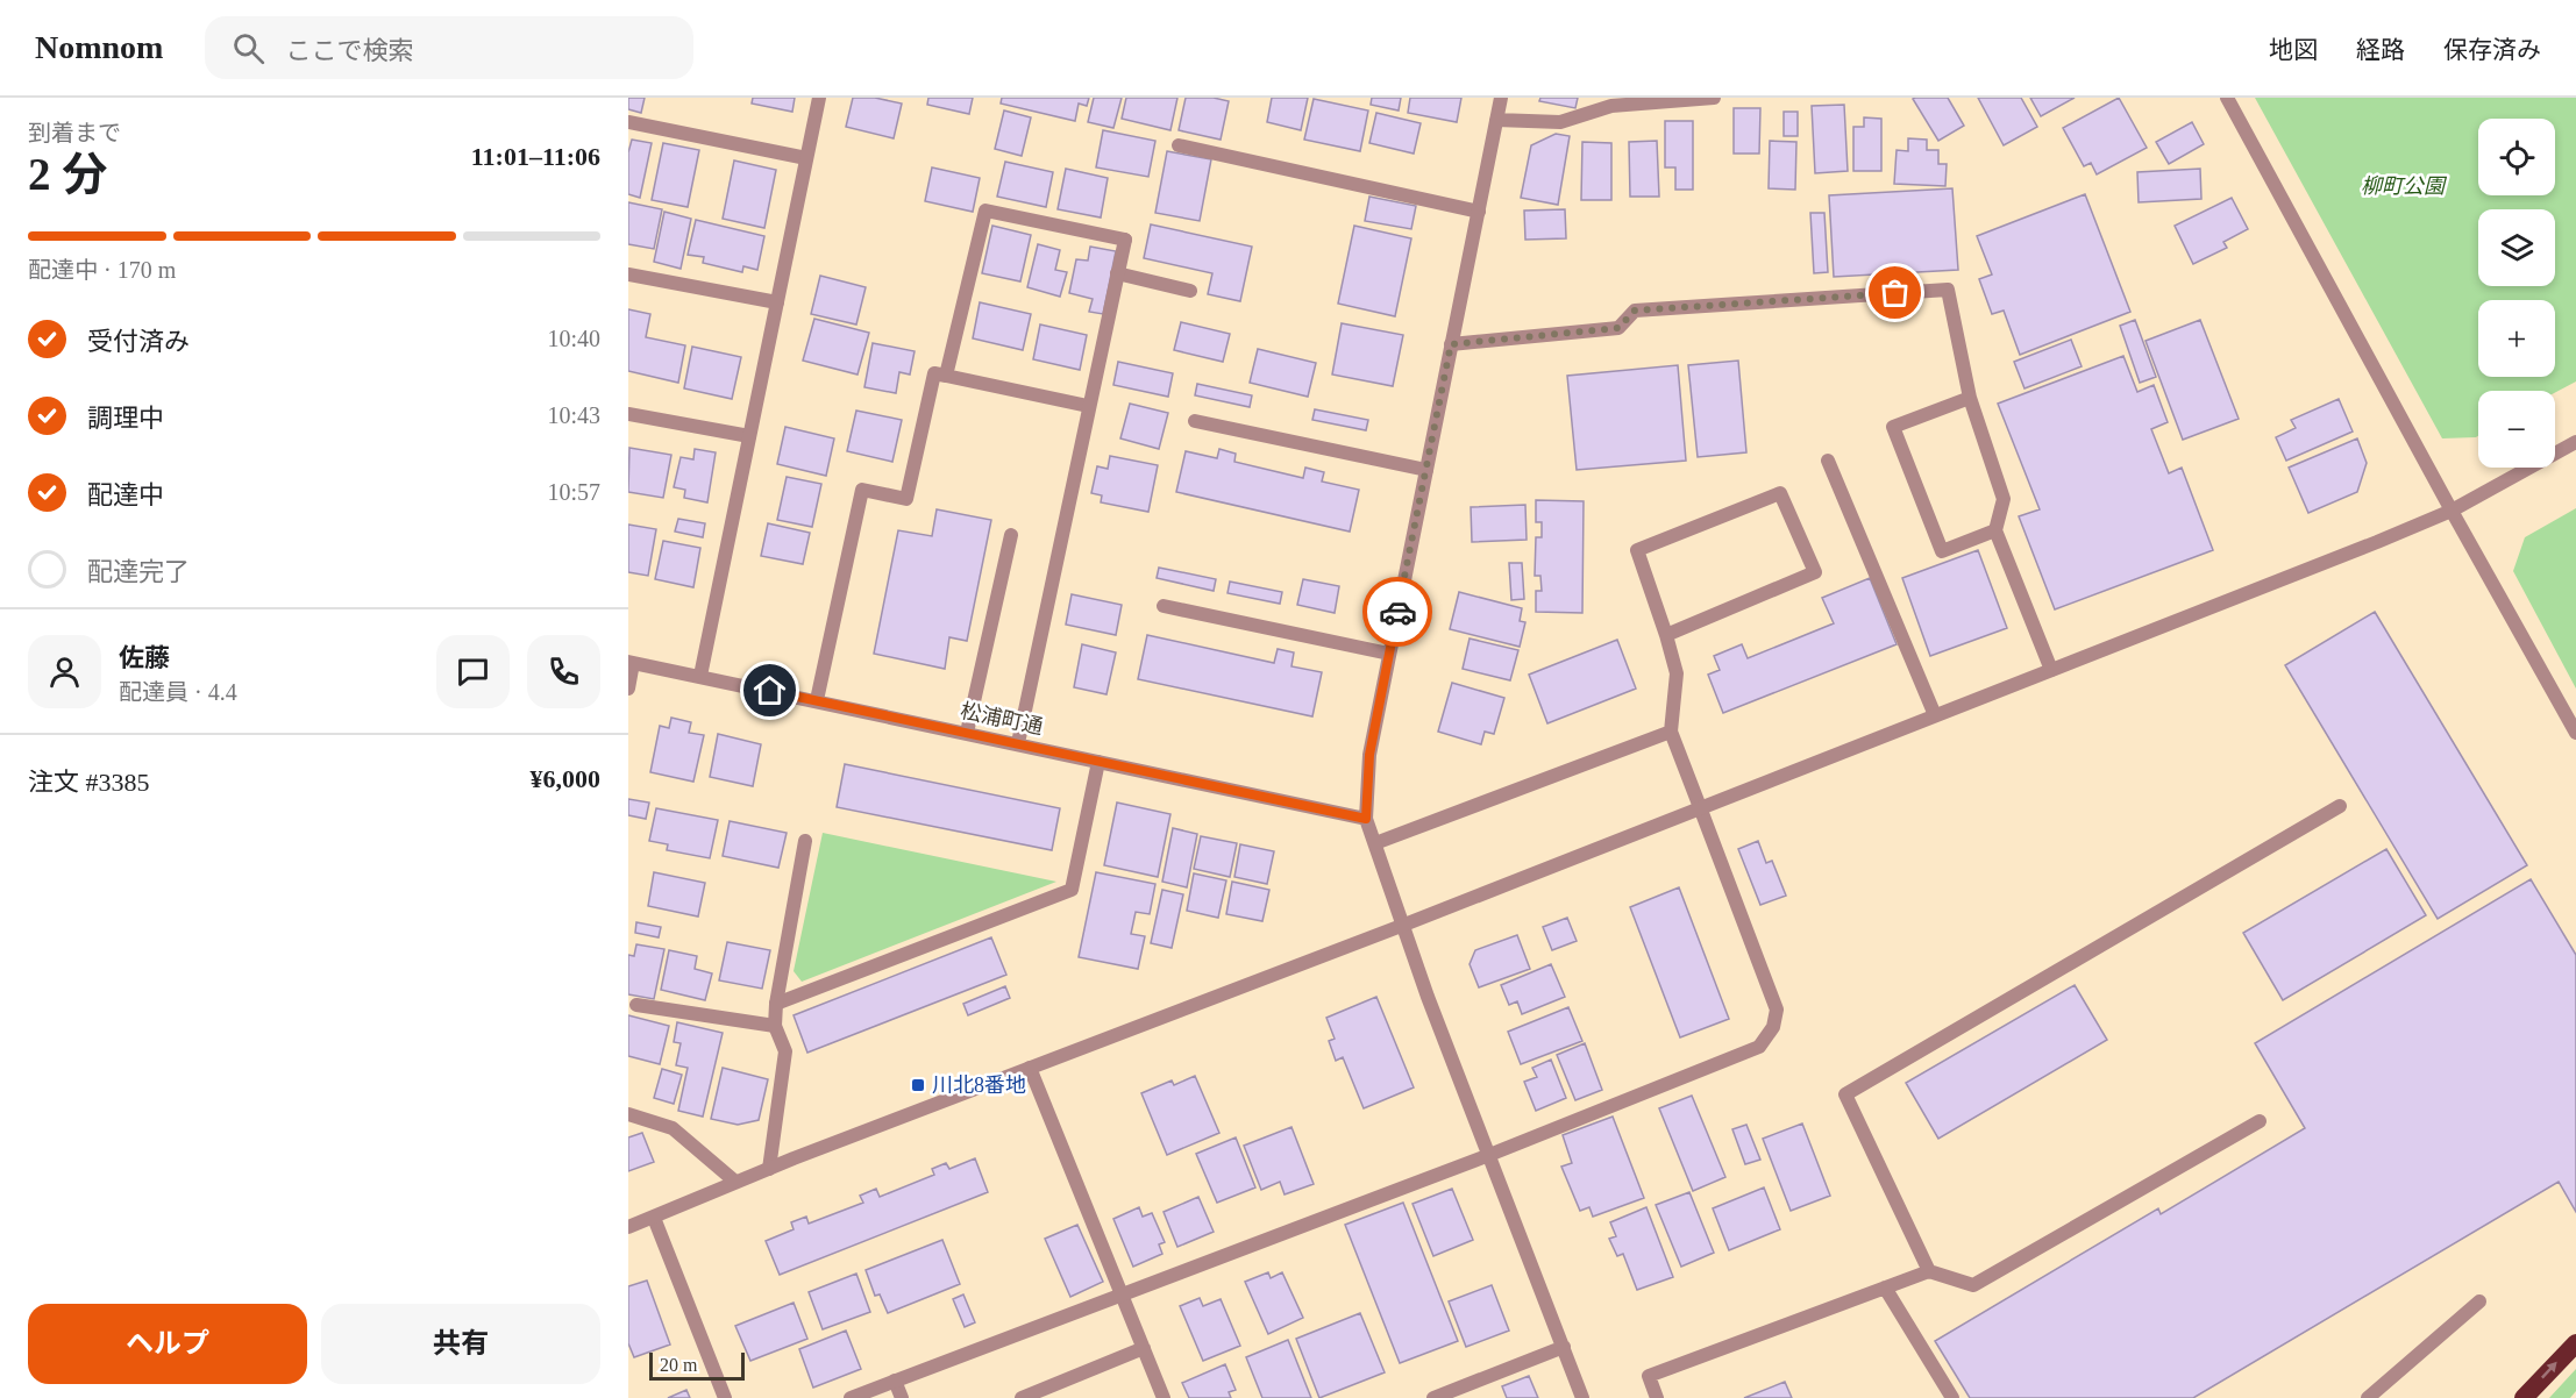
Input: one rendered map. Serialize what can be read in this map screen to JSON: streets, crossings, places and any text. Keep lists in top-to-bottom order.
{
  "streets": {
    "street": ["松浦町通"]
  },
  "parks": ["柳町公園"],
  "places": {
    "transit": ["川北8番地"]
  },
  "scale_bar": "20 m",
  "page": {
    "header": "Nomnom",
    "search": "ここで検索",
    "nav": ["地図", "経路", "保存済み"],
    "heading": ["2 分", "到着まで", "11:01–11:06"],
    "panel": [
      "佐藤",
      "配達員 · 4.4",
      "注文 #3385",
      "¥6,000"
    ],
    "map_buttons": ["+", "−"],
    "bar": "配達中 · 170 m",
    "list": [
      ["受付済み", "10:40"],
      ["調理中", "10:43"],
      ["配達中", "10:57"],
      "配達完了"
    ],
    "buttons": ["ヘルプ", "共有"],
    "scale": "20 m"
  }
}
